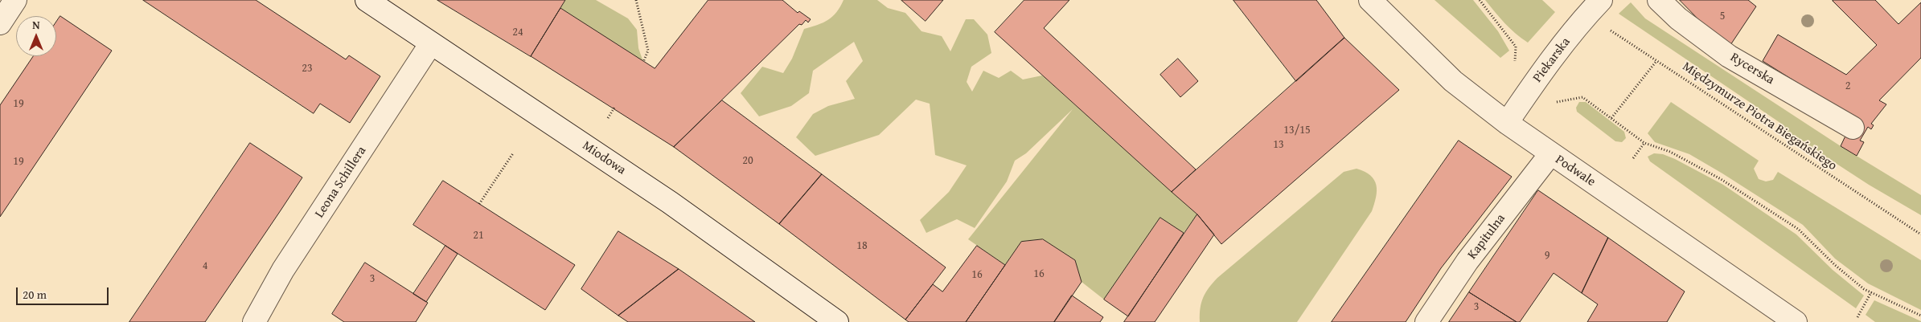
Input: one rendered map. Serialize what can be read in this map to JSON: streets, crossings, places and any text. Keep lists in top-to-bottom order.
{
  "streets": {
    "street": [
      "Piekarska",
      "Rycerska",
      "Miodowa",
      "Podwale",
      "Leona Schillera",
      "Kapitulna"
    ],
    "path": ["Międzymurze Piotra Biegańskiego"]
  },
  "crossings": [
    ["Piekarska", "Międzymurze Piotra Biegańskiego"],
    ["Piekarska", "Podwale"],
    ["Miodowa", "Leona Schillera"],
    ["Podwale", "Kapitulna"]
  ],
  "house_numbers": [
    "5",
    "24",
    "23",
    "2",
    "19",
    "13/15",
    "13",
    "20",
    "19",
    "21",
    "18",
    "9",
    "4",
    "16",
    "16",
    "3",
    "3"
  ],
  "scale_bar": "20 m",
  "north": "top"
}
